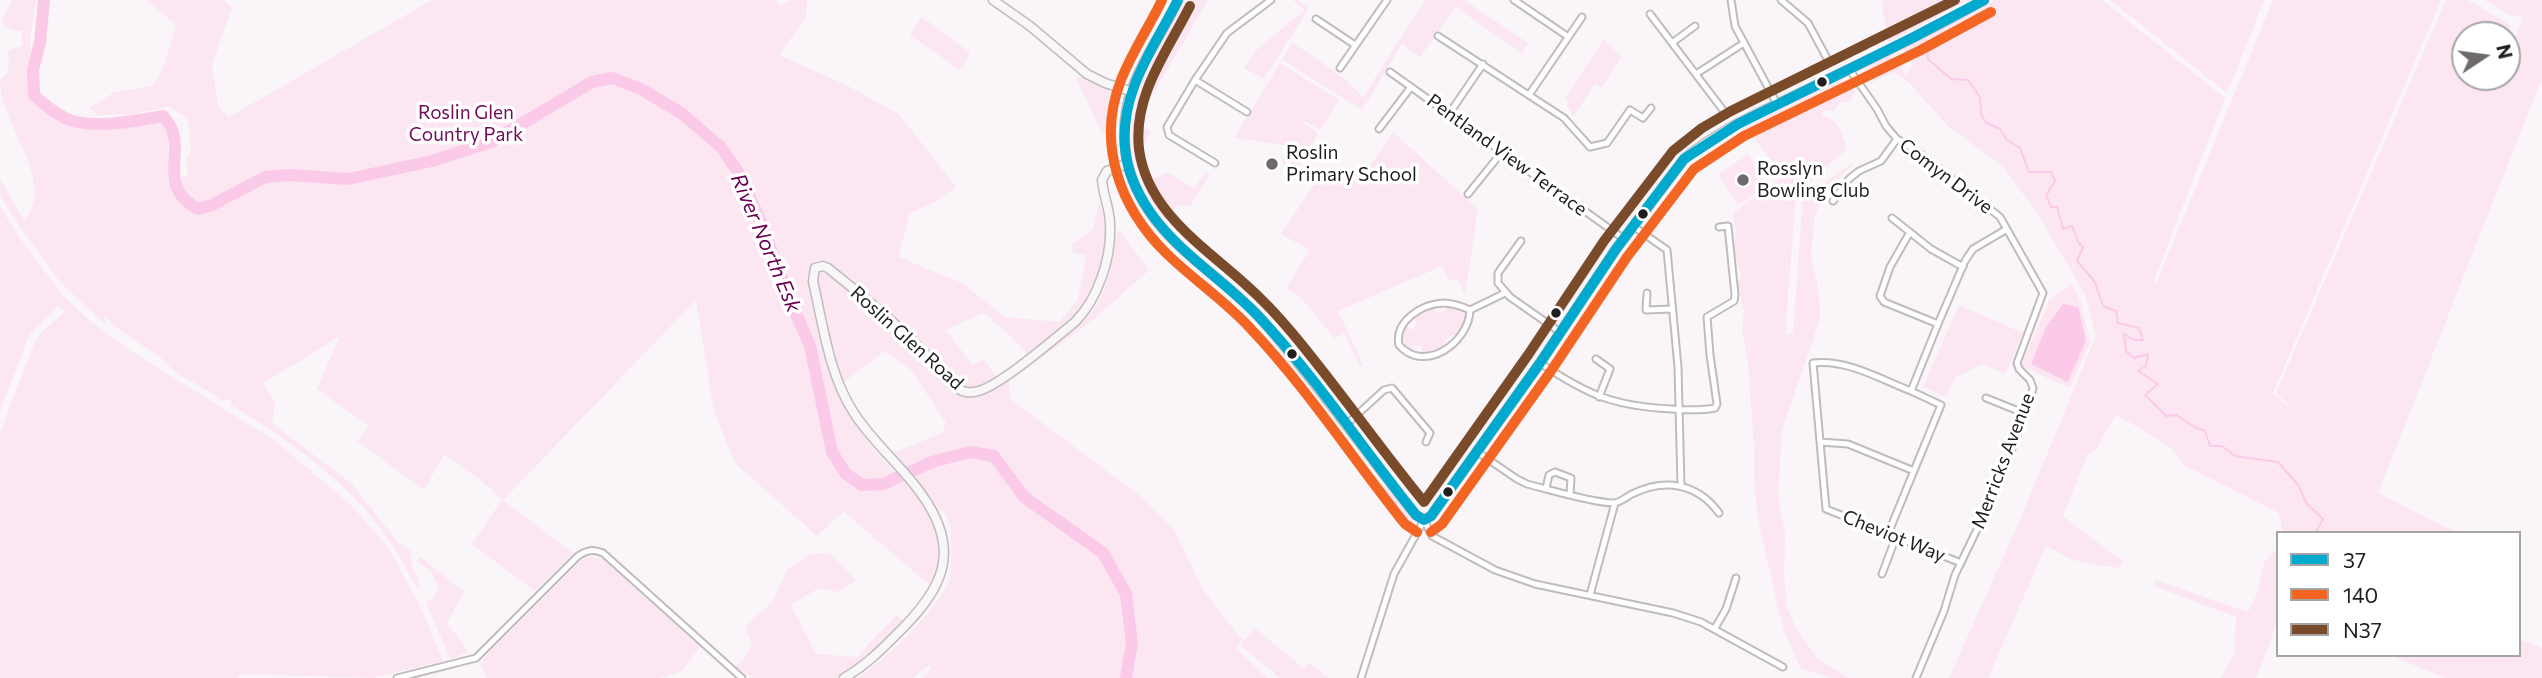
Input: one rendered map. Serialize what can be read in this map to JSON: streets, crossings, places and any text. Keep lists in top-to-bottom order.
{
  "streets": {
    "main road": ["Roslin Glen Road"],
    "street": [
      "Pentland View Terrace",
      "Comyn Drive",
      "Merricks Avenue",
      "Cheviot Way"
    ]
  },
  "crossings": [
    ["Comyn Drive", "Merricks Avenue"],
    ["Merricks Avenue", "Cheviot Way"]
  ],
  "water": ["River North Esk"],
  "parks": ["Roslin Glen Country Park"],
  "places": ["Roslin Primary School", "Rosslyn Bowling Club"],
  "lines": ["transit line 37", "transit line 140", "transit line N37"],
  "legend": ["37", "140", "N37"],
  "north": "right"
}
